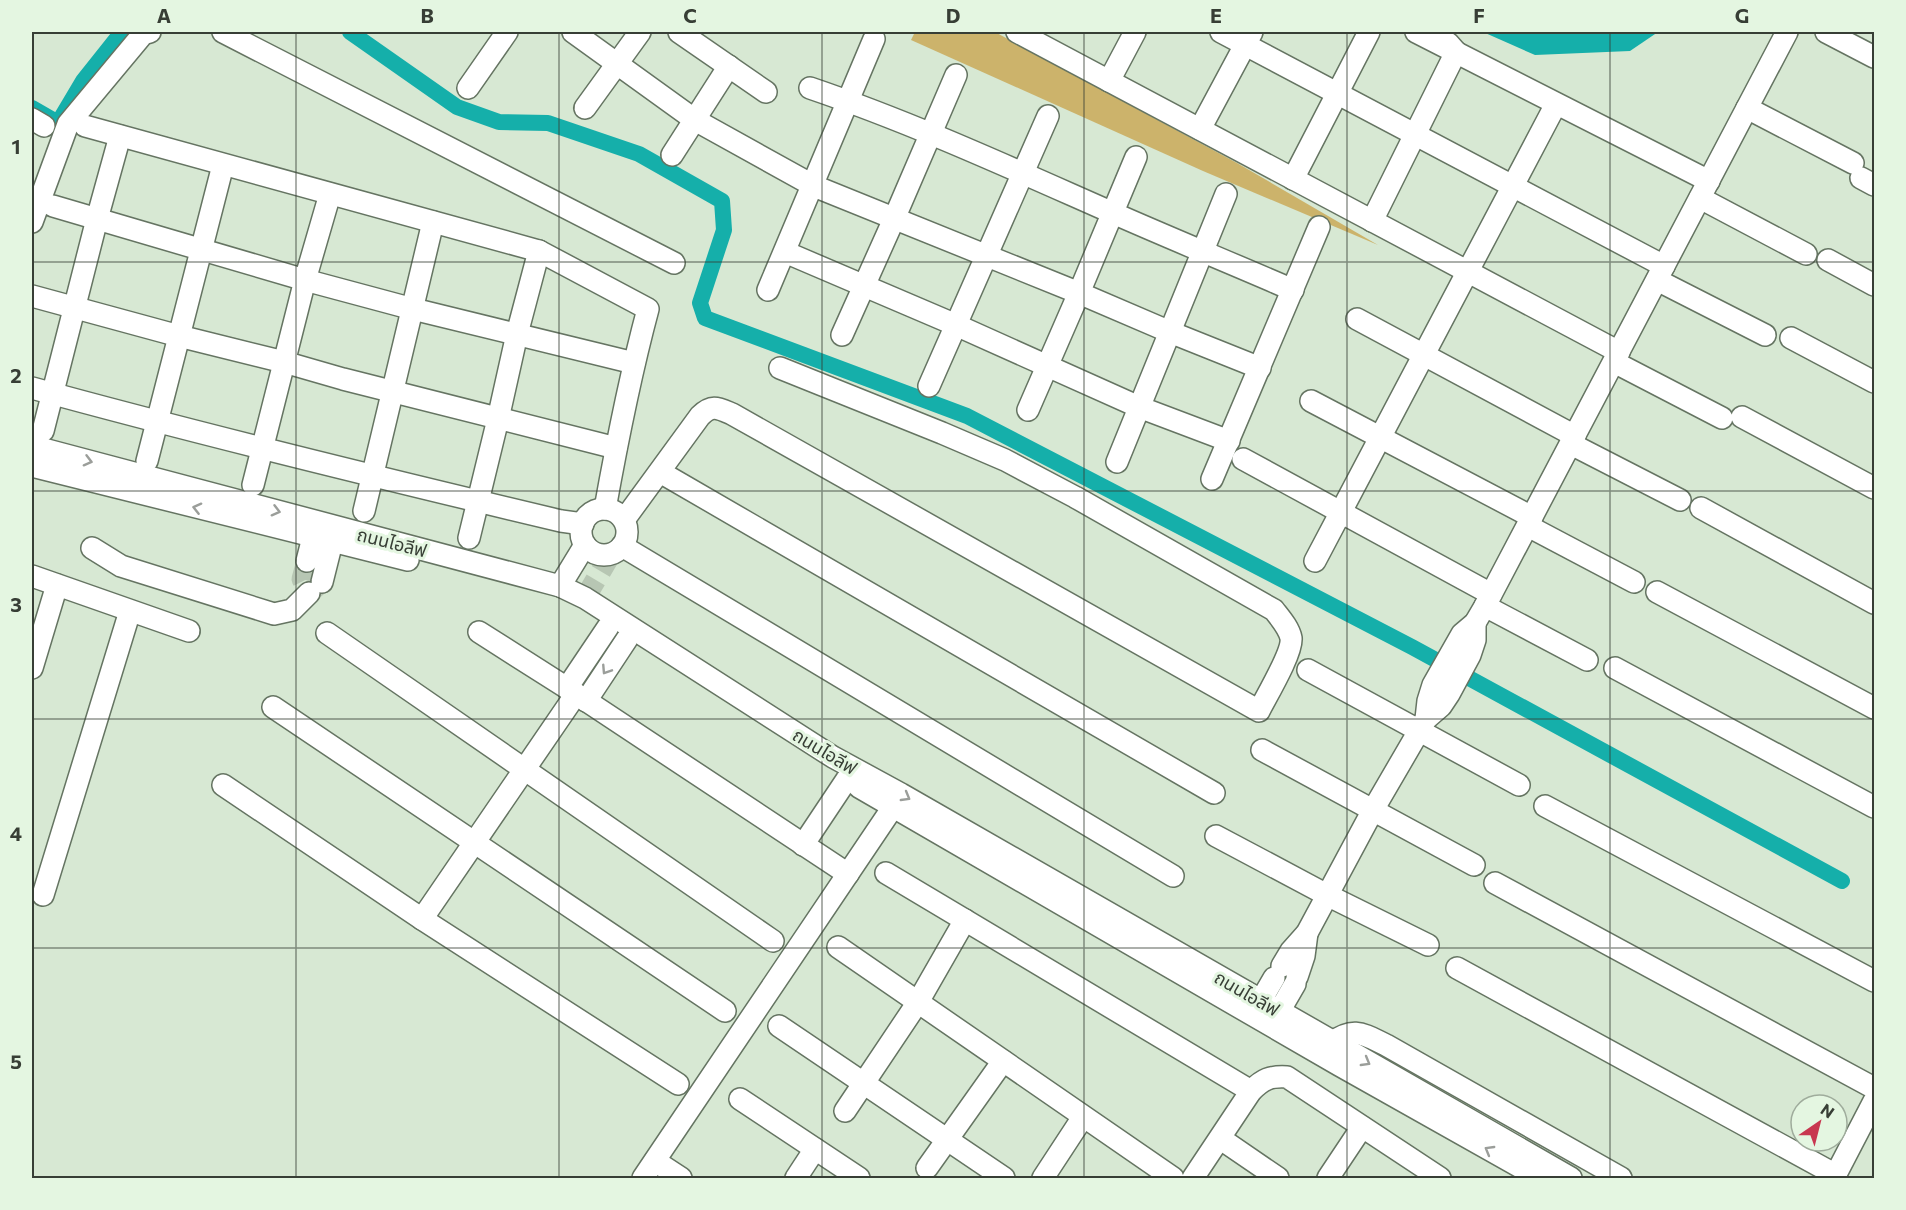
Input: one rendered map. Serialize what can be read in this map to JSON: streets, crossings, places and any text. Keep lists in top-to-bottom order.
{
  "streets": {
    "street": ["ถนนไอลีฟ"]
  },
  "north": "top right",
  "grid": {
    "columns": [
      "A",
      "B",
      "C",
      "D",
      "E",
      "F",
      "G"
    ],
    "rows": [
      "1",
      "2",
      "3",
      "4",
      "5"
    ]
  }
}
